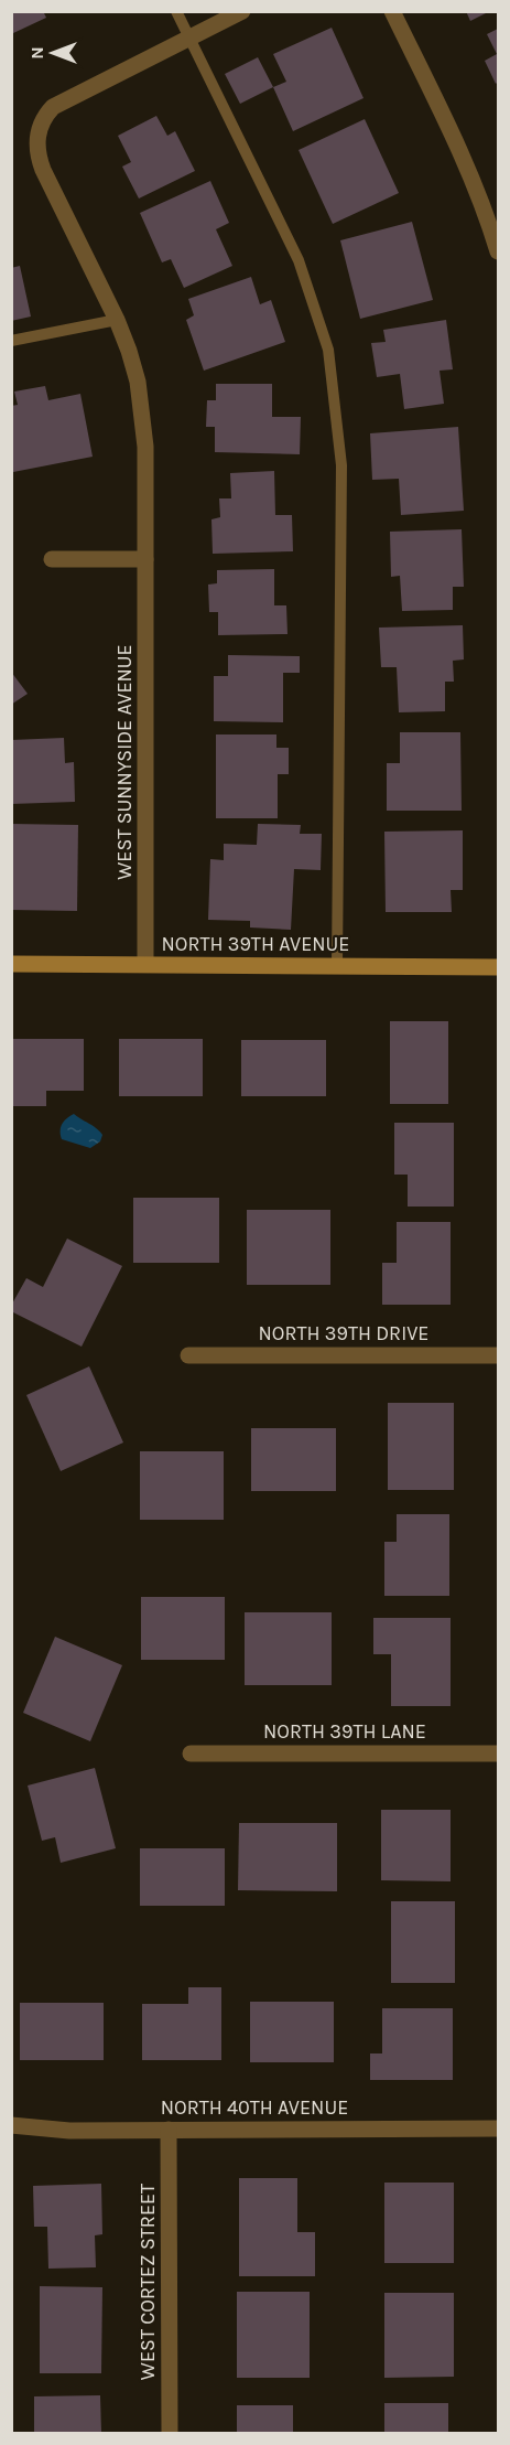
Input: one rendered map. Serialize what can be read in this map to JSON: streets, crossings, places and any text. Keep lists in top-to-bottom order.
{
  "streets": {
    "street": [
      "WEST SUNNYSIDE AVENUE",
      "NORTH 39TH AVENUE",
      "NORTH 39TH DRIVE",
      "NORTH 39TH LANE",
      "NORTH 40TH AVENUE",
      "WEST CORTEZ STREET"
    ]
  },
  "crossings": [
    ["WEST SUNNYSIDE AVENUE", "NORTH 39TH AVENUE"],
    ["NORTH 40TH AVENUE", "WEST CORTEZ STREET"]
  ],
  "north": "left"
}
